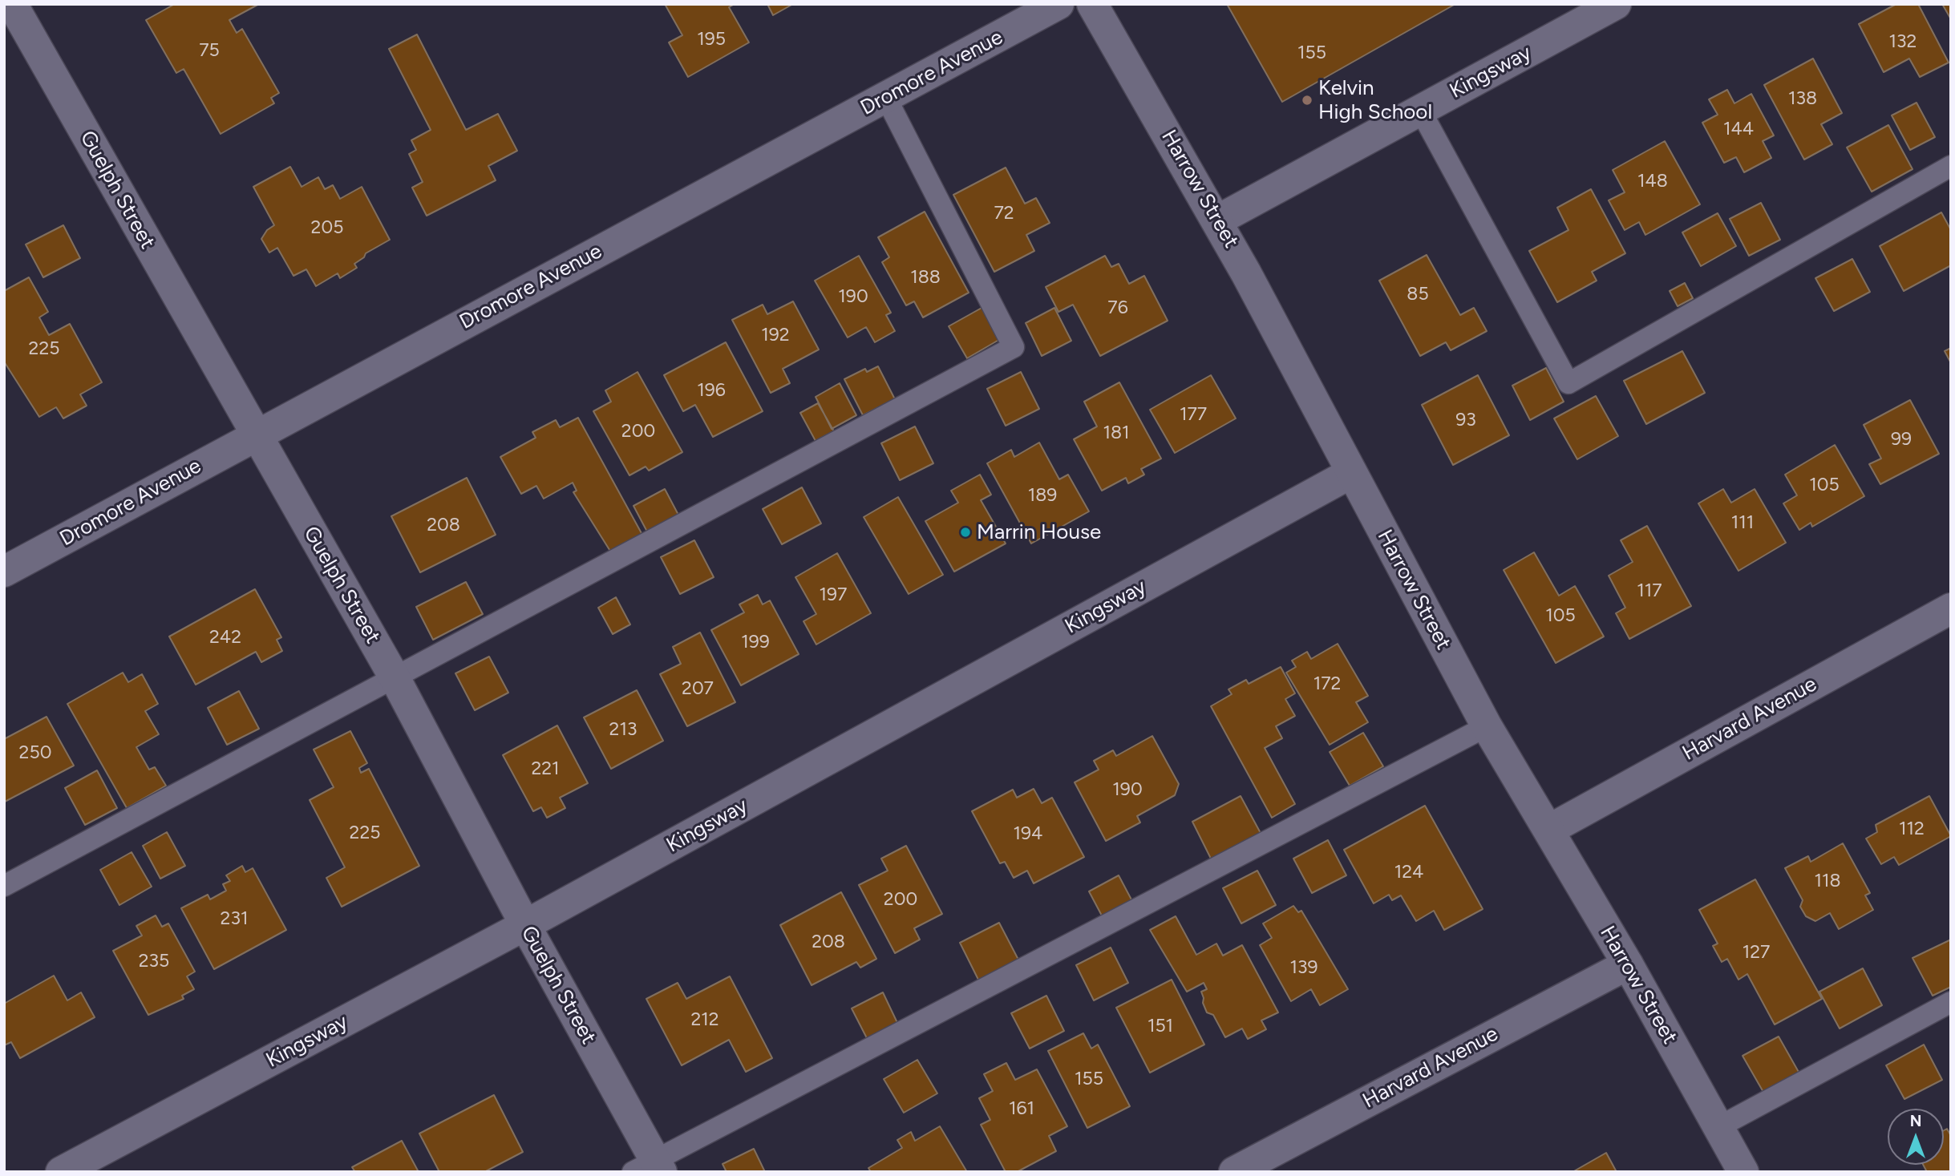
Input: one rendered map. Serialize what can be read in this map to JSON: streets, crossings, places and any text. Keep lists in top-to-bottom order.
{
  "streets": {
    "street": [
      "Kingsway",
      "Dromore Avenue",
      "Harrow Street",
      "Guelph Street",
      "Harvard Avenue"
    ]
  },
  "crossings": [
    ["Kingsway", "Harrow Street"],
    ["Kingsway", "Guelph Street"],
    ["Dromore Avenue", "Guelph Street"],
    ["Harrow Street", "Harvard Avenue"]
  ],
  "places": ["Kelvin High School", "Marrin House"],
  "house_numbers": [
    "195",
    "132",
    "75",
    "155",
    "138",
    "144",
    "148",
    "72",
    "205",
    "188",
    "85",
    "190",
    "76",
    "192",
    "225",
    "196",
    "177",
    "93",
    "200",
    "181",
    "99",
    "105",
    "189",
    "111",
    "208",
    "117",
    "197",
    "105",
    "242",
    "199",
    "172",
    "207",
    "213",
    "250",
    "221",
    "190",
    "112",
    "225",
    "194",
    "124",
    "118",
    "200",
    "231",
    "208",
    "127",
    "235",
    "139",
    "212",
    "151",
    "155",
    "161"
  ],
  "north": "top"
}
